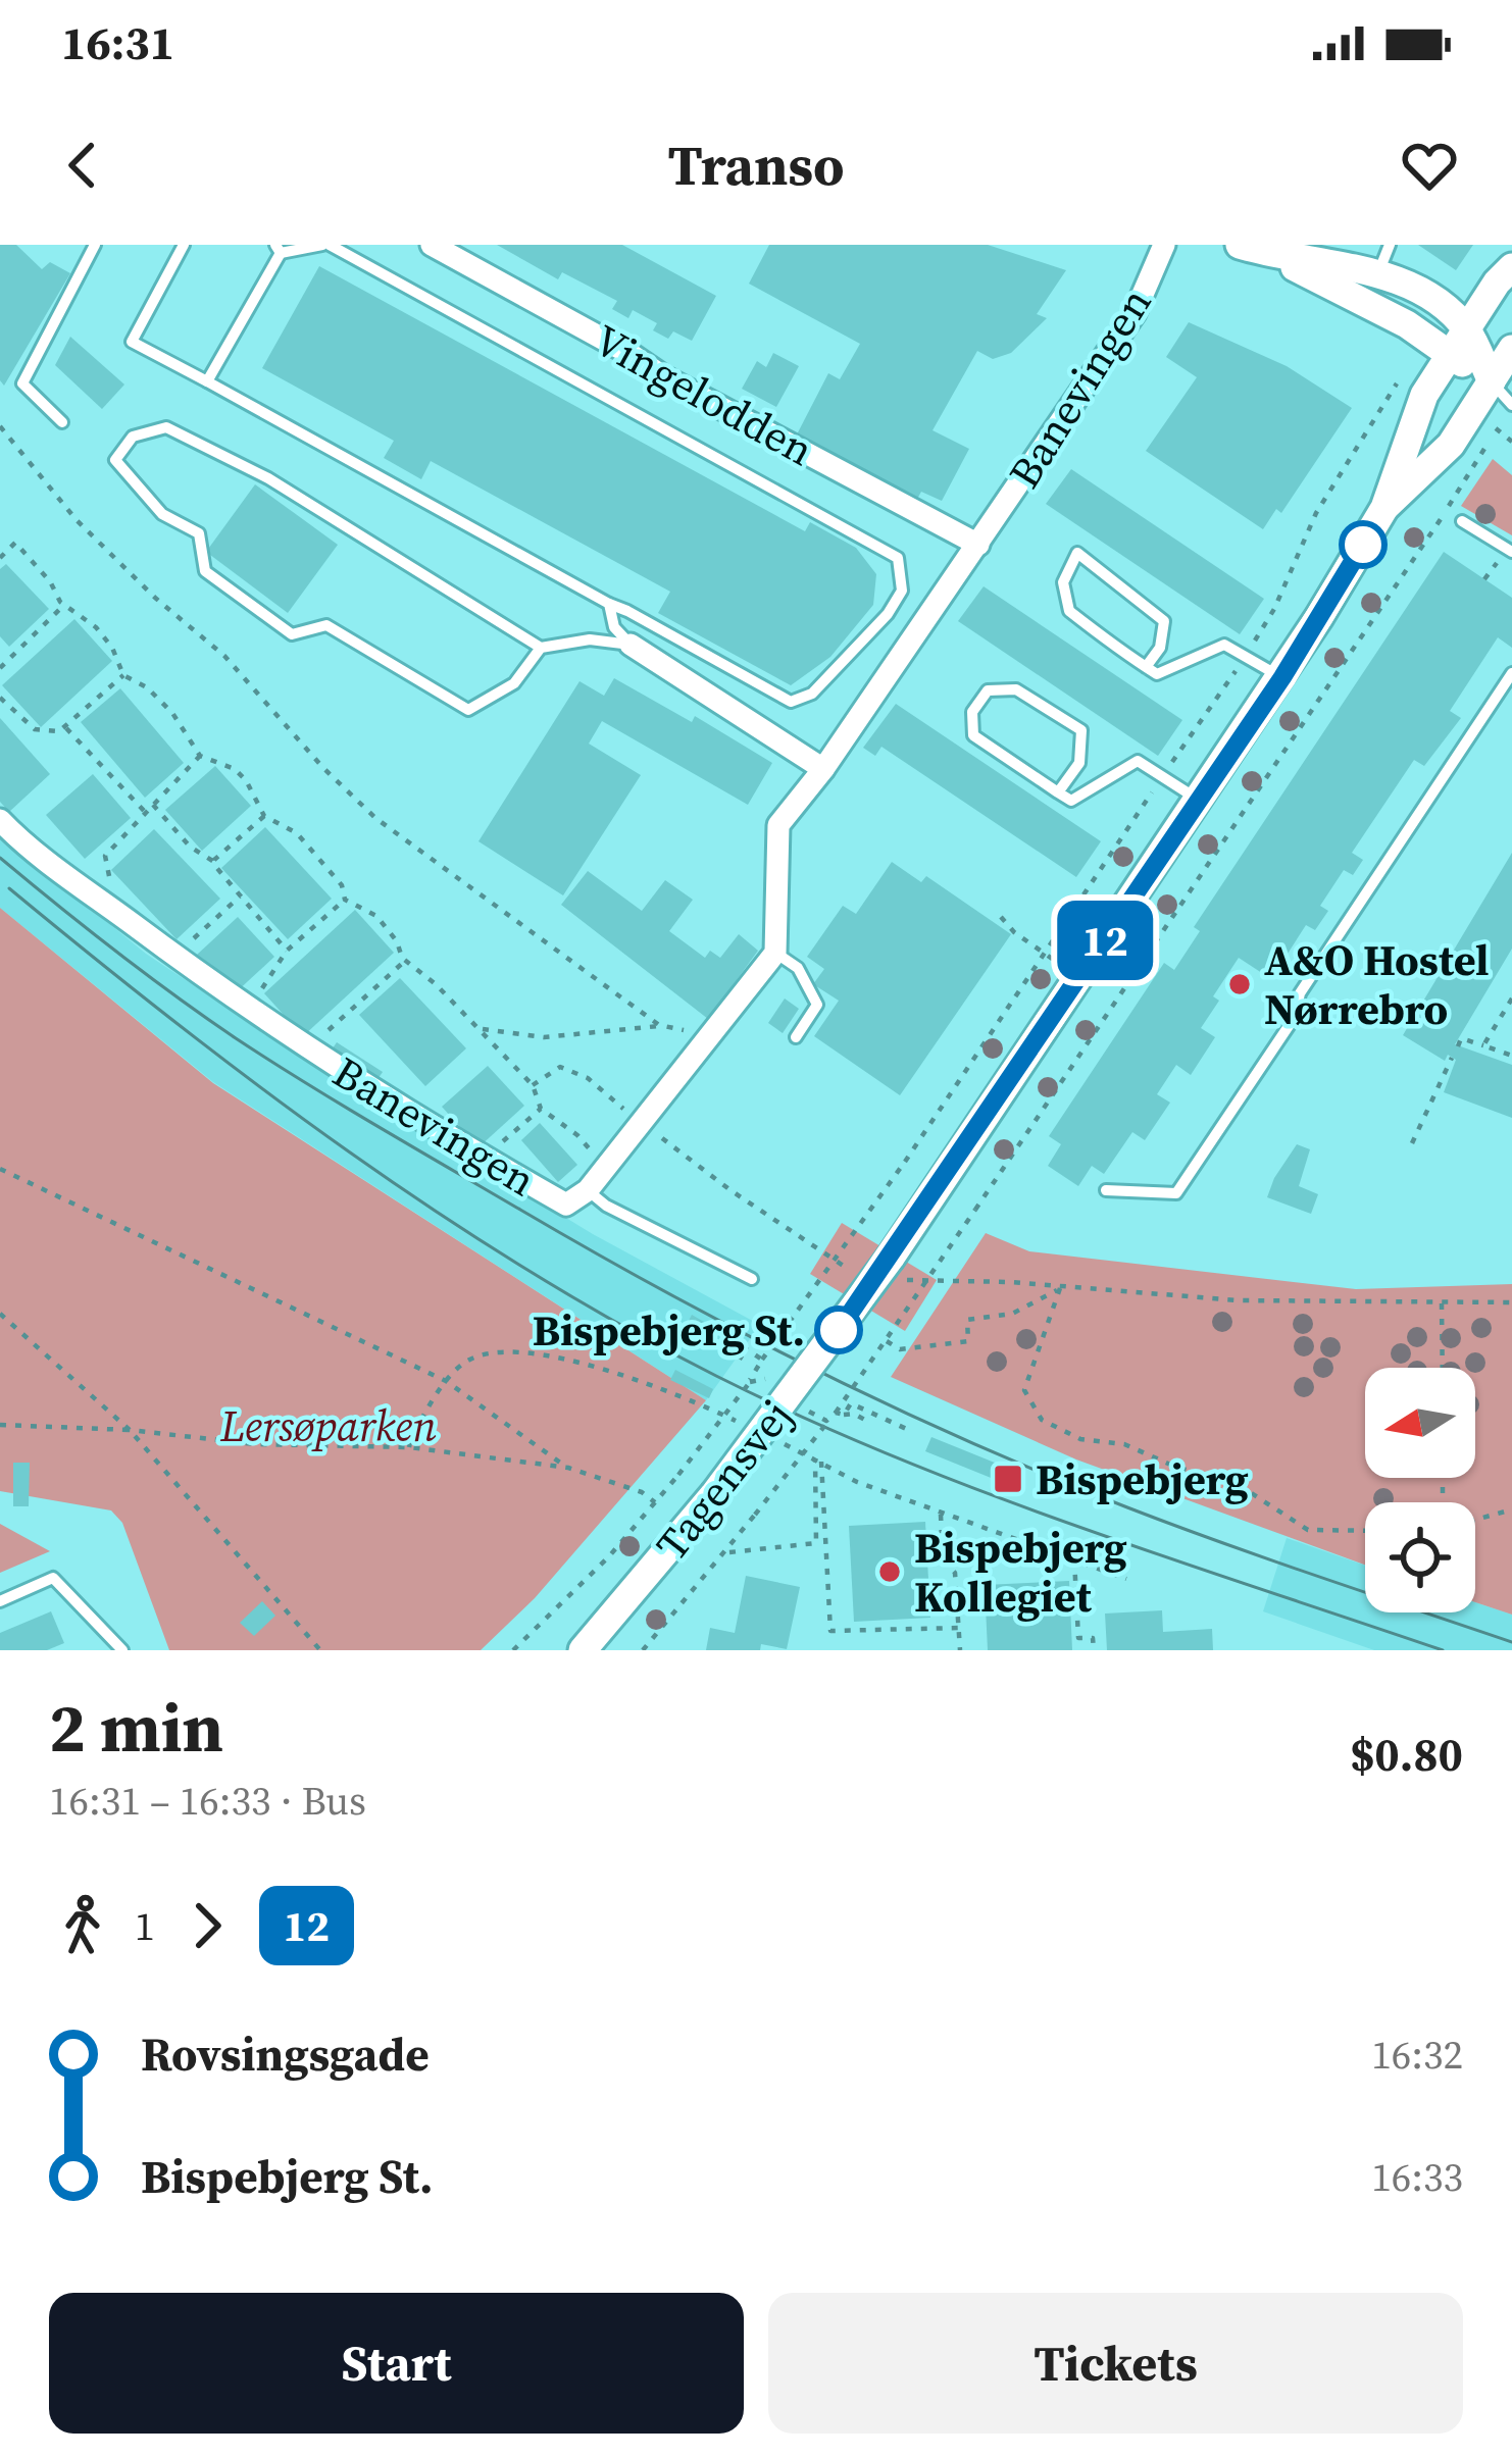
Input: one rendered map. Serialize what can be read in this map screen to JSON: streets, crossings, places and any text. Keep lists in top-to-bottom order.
{
  "streets": {
    "street": ["Banevingen", "Vingelodden", "Tagensvej"]
  },
  "crossings": [
    ["Banevingen", "Vingelodden"]
  ],
  "parks": ["Lersøparken"],
  "places": {
    "other": ["A&O Hostel Nørrebro", "Bispebjerg St.", "Bispebjerg Kollegiet"],
    "transit": ["Bispebjerg"]
  },
  "lines": ["bus line 12"],
  "north": "left",
  "page": {
    "status": "16:31",
    "header": "Transo",
    "on_map": "12",
    "heading": ["2 min", "16:31 – 16:33 · Bus", "$0.80"],
    "legs": ["1", "12"],
    "list": [
      {
        "name": "Rovsingsgade",
        "value": "16:32"
      },
      {
        "name": "Bispebjerg St.",
        "value": "16:33"
      }
    ],
    "buttons": ["Start", "Tickets"]
  }
}
